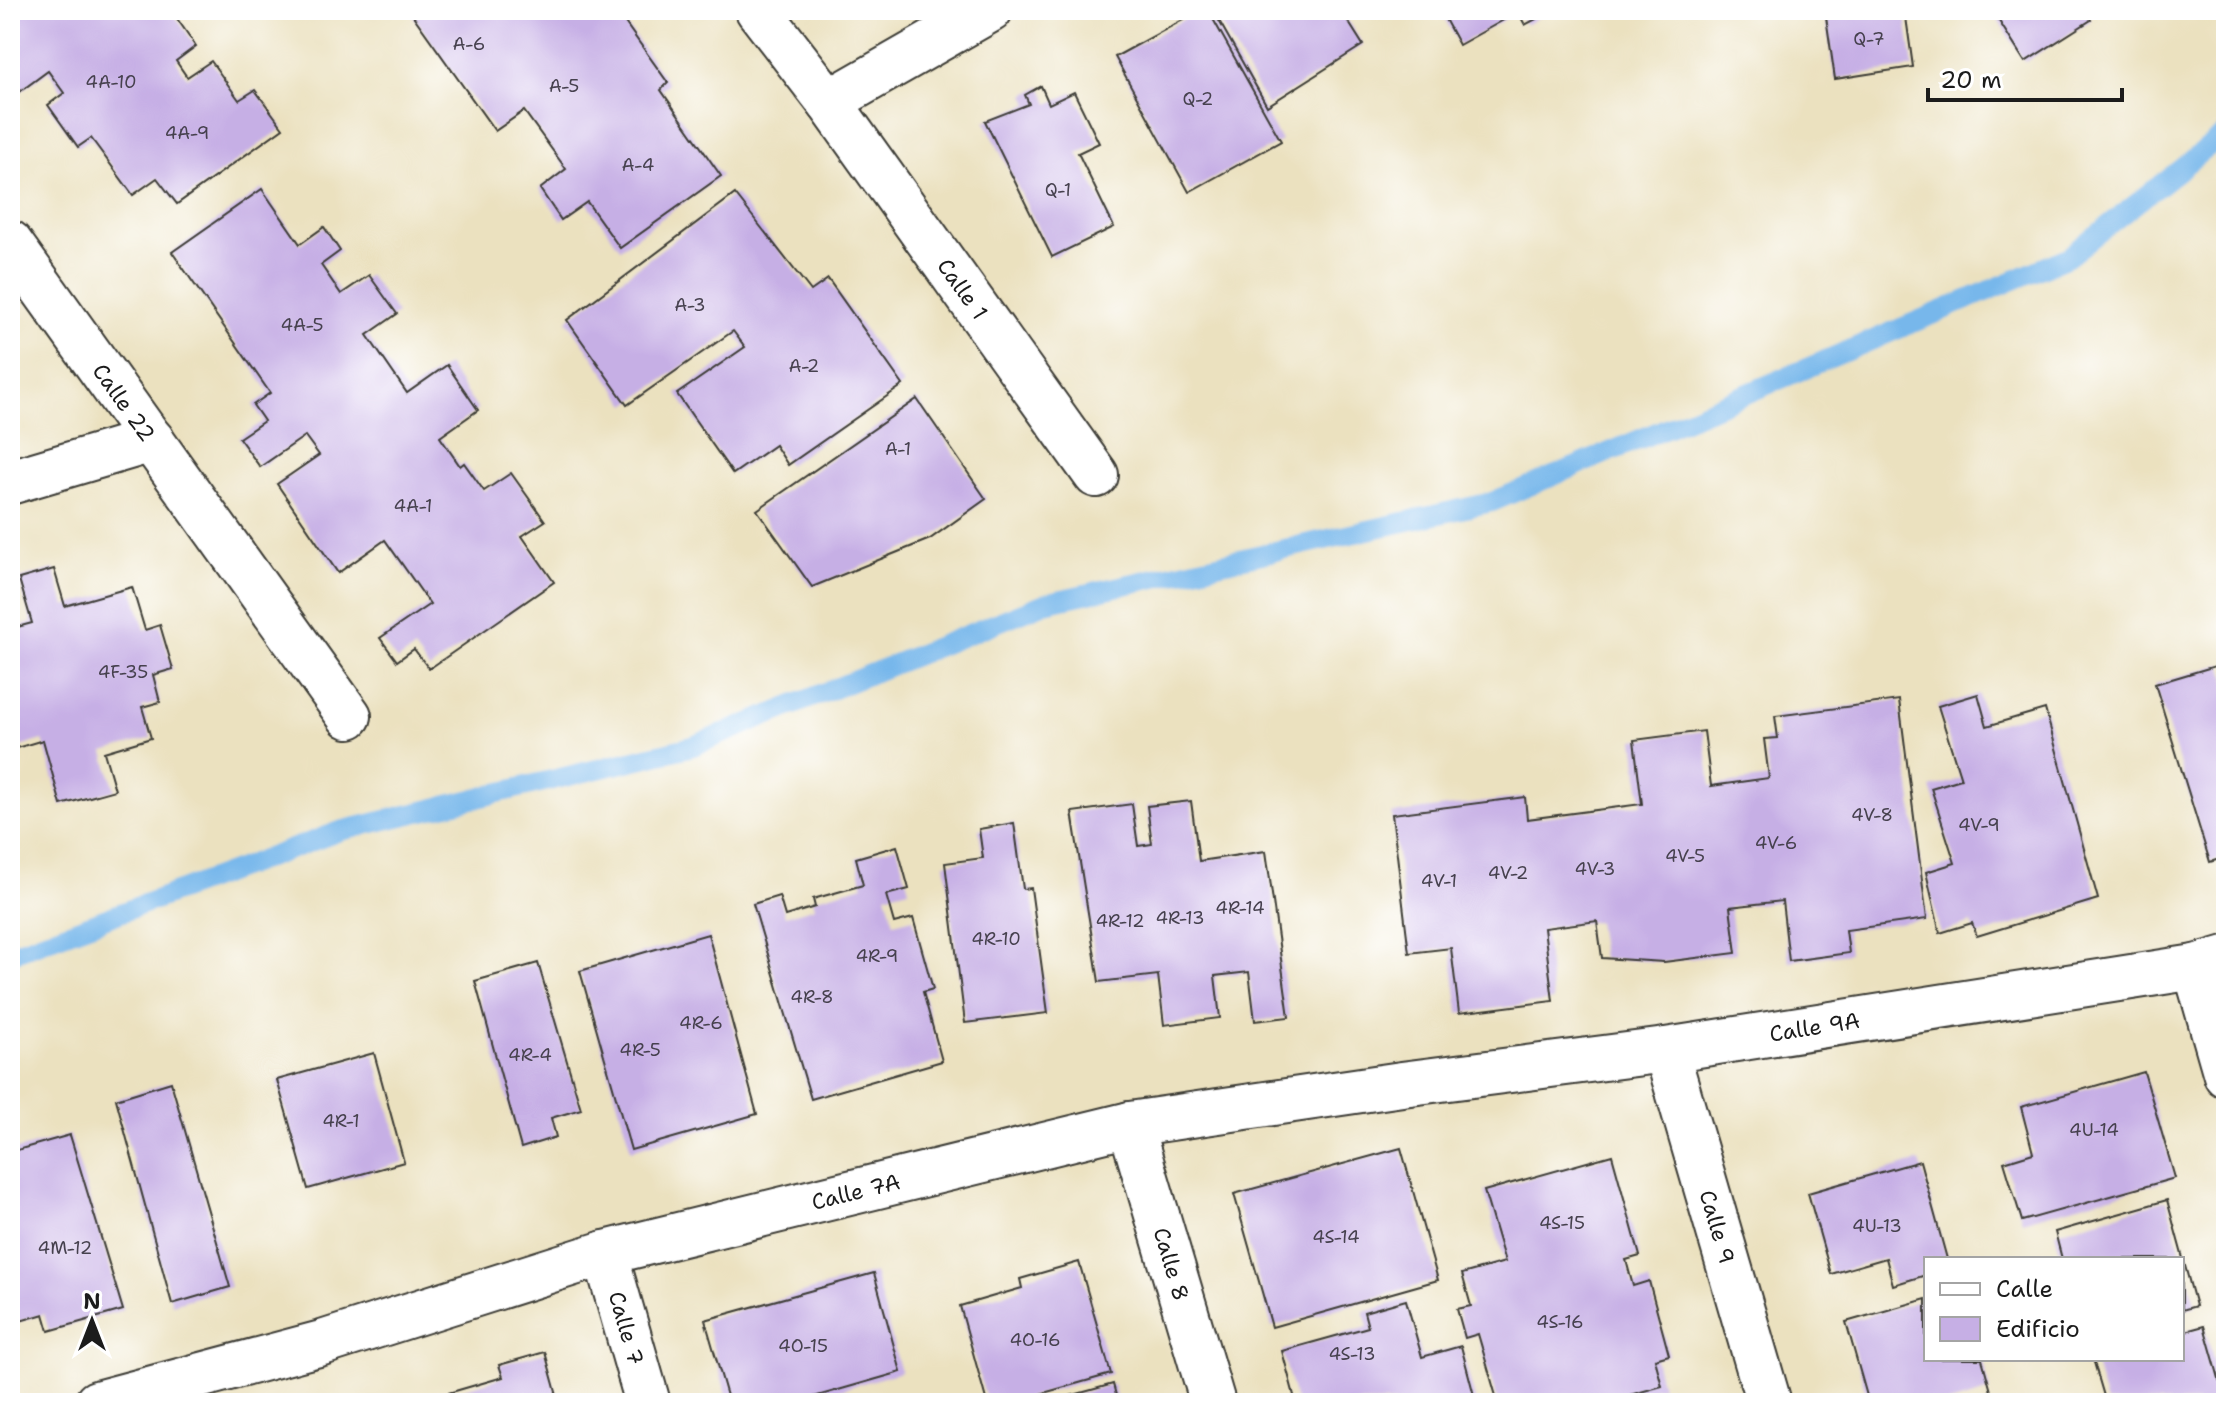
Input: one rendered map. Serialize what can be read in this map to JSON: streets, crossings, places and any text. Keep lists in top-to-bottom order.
{
  "streets": {
    "street": [
      "Calle 1",
      "Calle 22",
      "Calle 9A",
      "Calle 7A",
      "Calle 9",
      "Calle 8",
      "Calle 7"
    ]
  },
  "crossings": [
    ["Calle 9A", "Calle 7A"],
    ["Calle 9A", "Calle 9"],
    ["Calle 7A", "Calle 8"],
    ["Calle 7A", "Calle 7"]
  ],
  "house_numbers": [
    "Q-7",
    "A-6",
    "4A-10",
    "A-5",
    "Q-2",
    "4A-9",
    "A-4",
    "Q-1",
    "A-3",
    "4A-5",
    "A-2",
    "A-1",
    "4A-1",
    "4F-35",
    "4V-8",
    "4V-9",
    "4V-6",
    "4V-5",
    "4V-3",
    "4V-2",
    "4V-1",
    "4R-14",
    "4R-13",
    "4R-12",
    "4R-10",
    "4R-9",
    "4R-8",
    "4R-6",
    "4R-5",
    "4R-4",
    "4R-1",
    "4U-14",
    "4S-15",
    "4U-13",
    "4S-14",
    "4M-12",
    "4S-16",
    "4O-16",
    "4O-15",
    "4S-13"
  ],
  "legend": ["Calle", "Edificio"],
  "scale_bar": "20 m",
  "north": "top"
}
